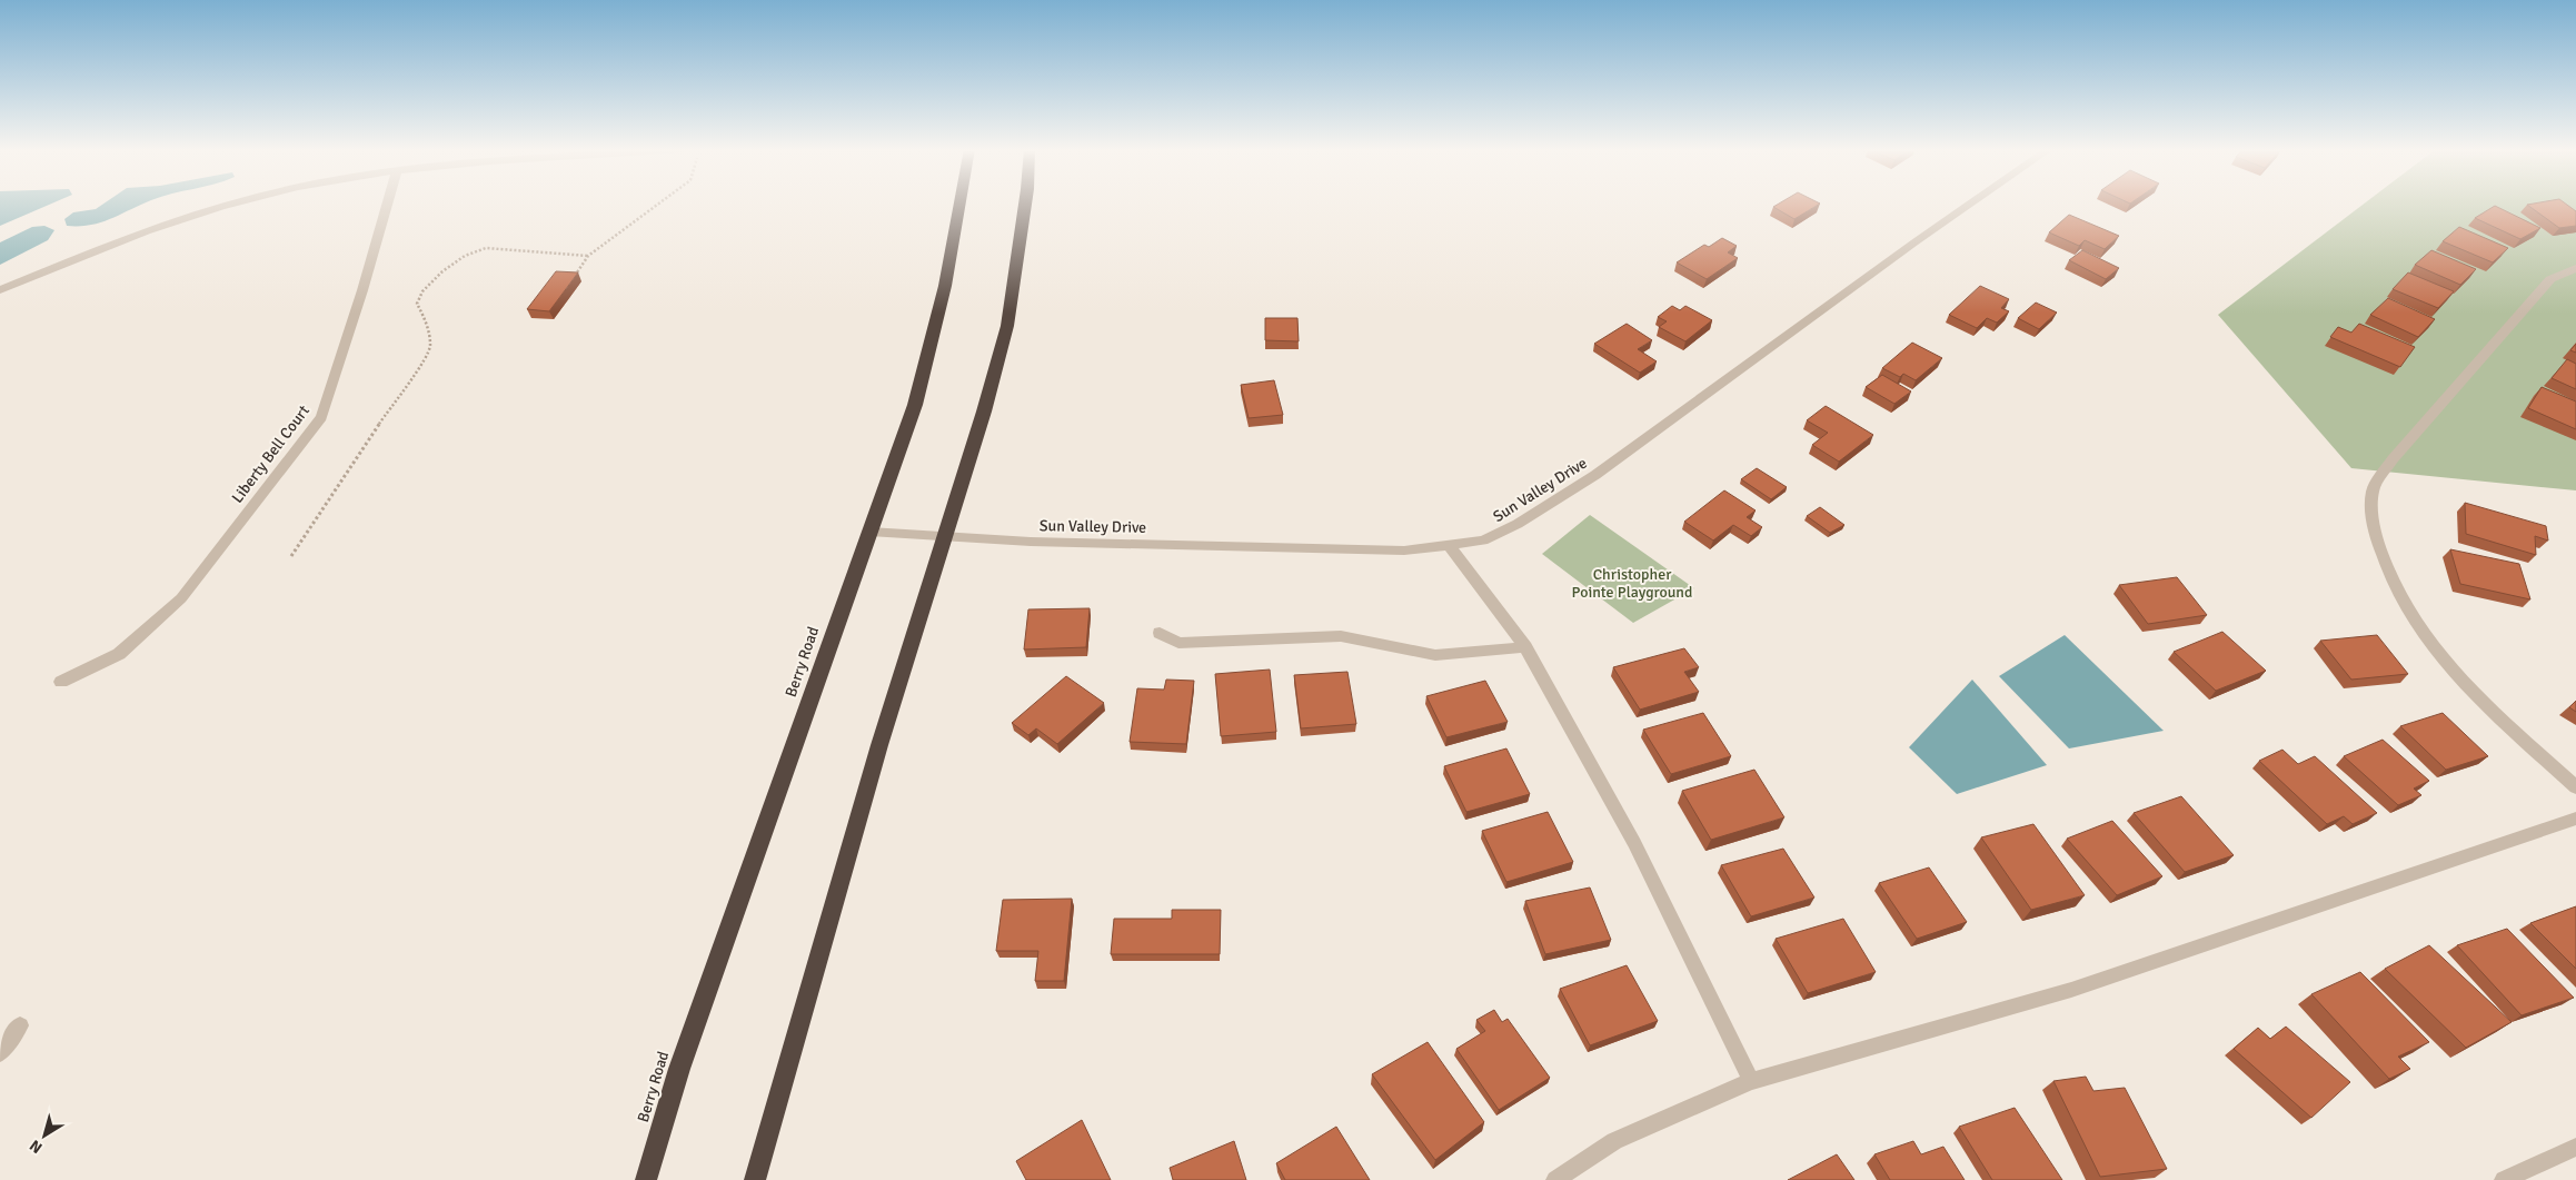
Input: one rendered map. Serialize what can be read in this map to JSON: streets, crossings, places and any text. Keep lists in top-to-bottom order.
{
  "streets": {
    "highway": ["Berry Road"],
    "street": ["Liberty Bell Court", "Sun Valley Drive"]
  },
  "crossings": [
    ["Sun Valley Drive", "Berry Road"]
  ],
  "parks": ["Christopher Pointe Playground"],
  "north": "bottom left"
}
